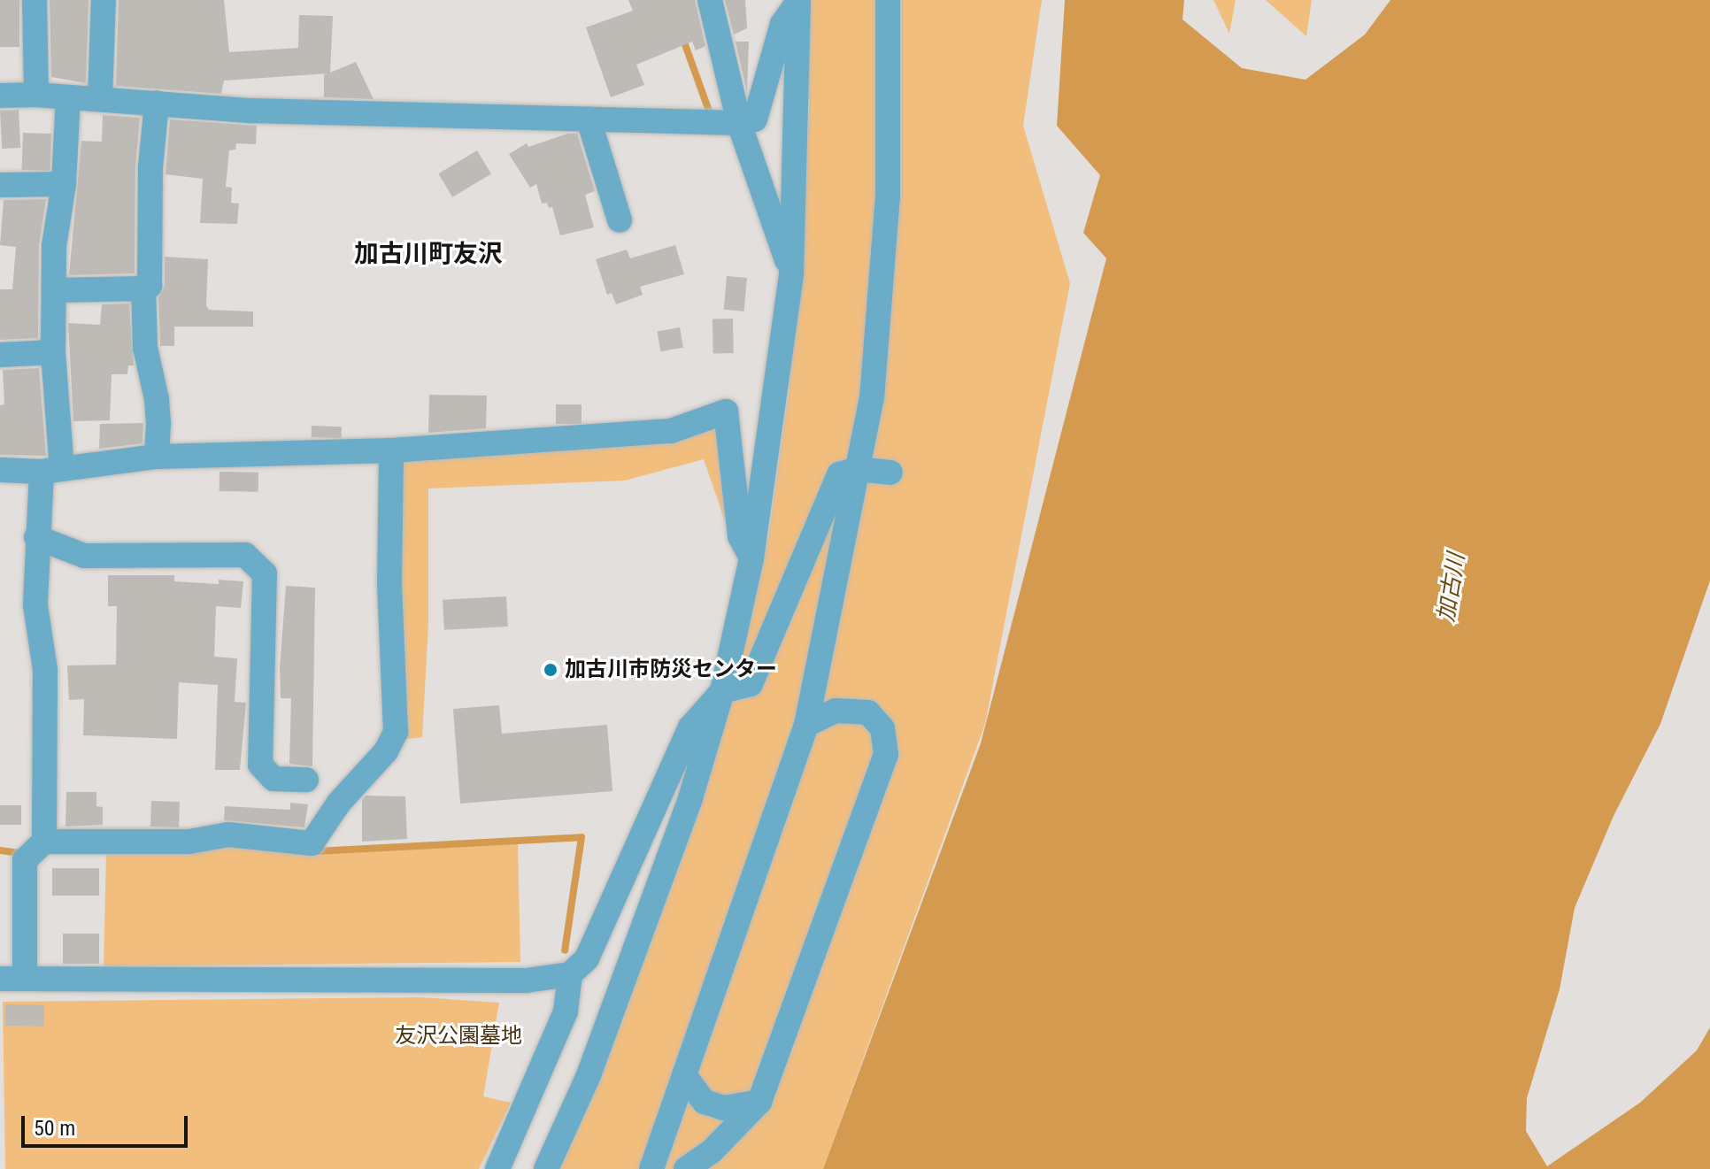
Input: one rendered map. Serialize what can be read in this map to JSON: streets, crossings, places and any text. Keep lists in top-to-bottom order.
{
  "districts": ["加古川町友沢"],
  "water": ["加古川"],
  "parks": ["友沢公園墓地"],
  "places": ["加古川市防災センター"],
  "scale_bar": "50 m"
}
